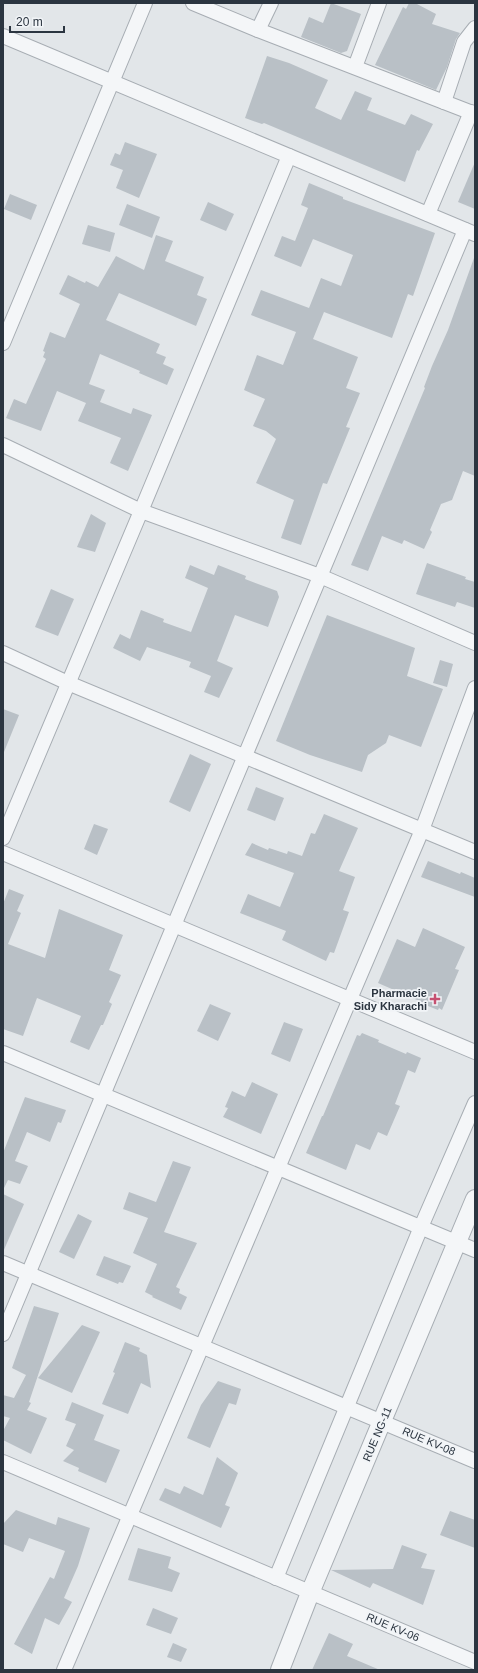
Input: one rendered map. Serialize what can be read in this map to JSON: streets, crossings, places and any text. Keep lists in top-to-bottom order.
{
  "streets": {
    "street": ["RUE NG-11", "RUE KV-08", "RUE KV-06"]
  },
  "crossings": [
    ["RUE NG-11", "RUE KV-08"],
    ["RUE NG-11", "RUE KV-06"]
  ],
  "places": {
    "health": ["Pharmacie Sidy Kharachi"]
  },
  "scale_bar": "20 m"
}
